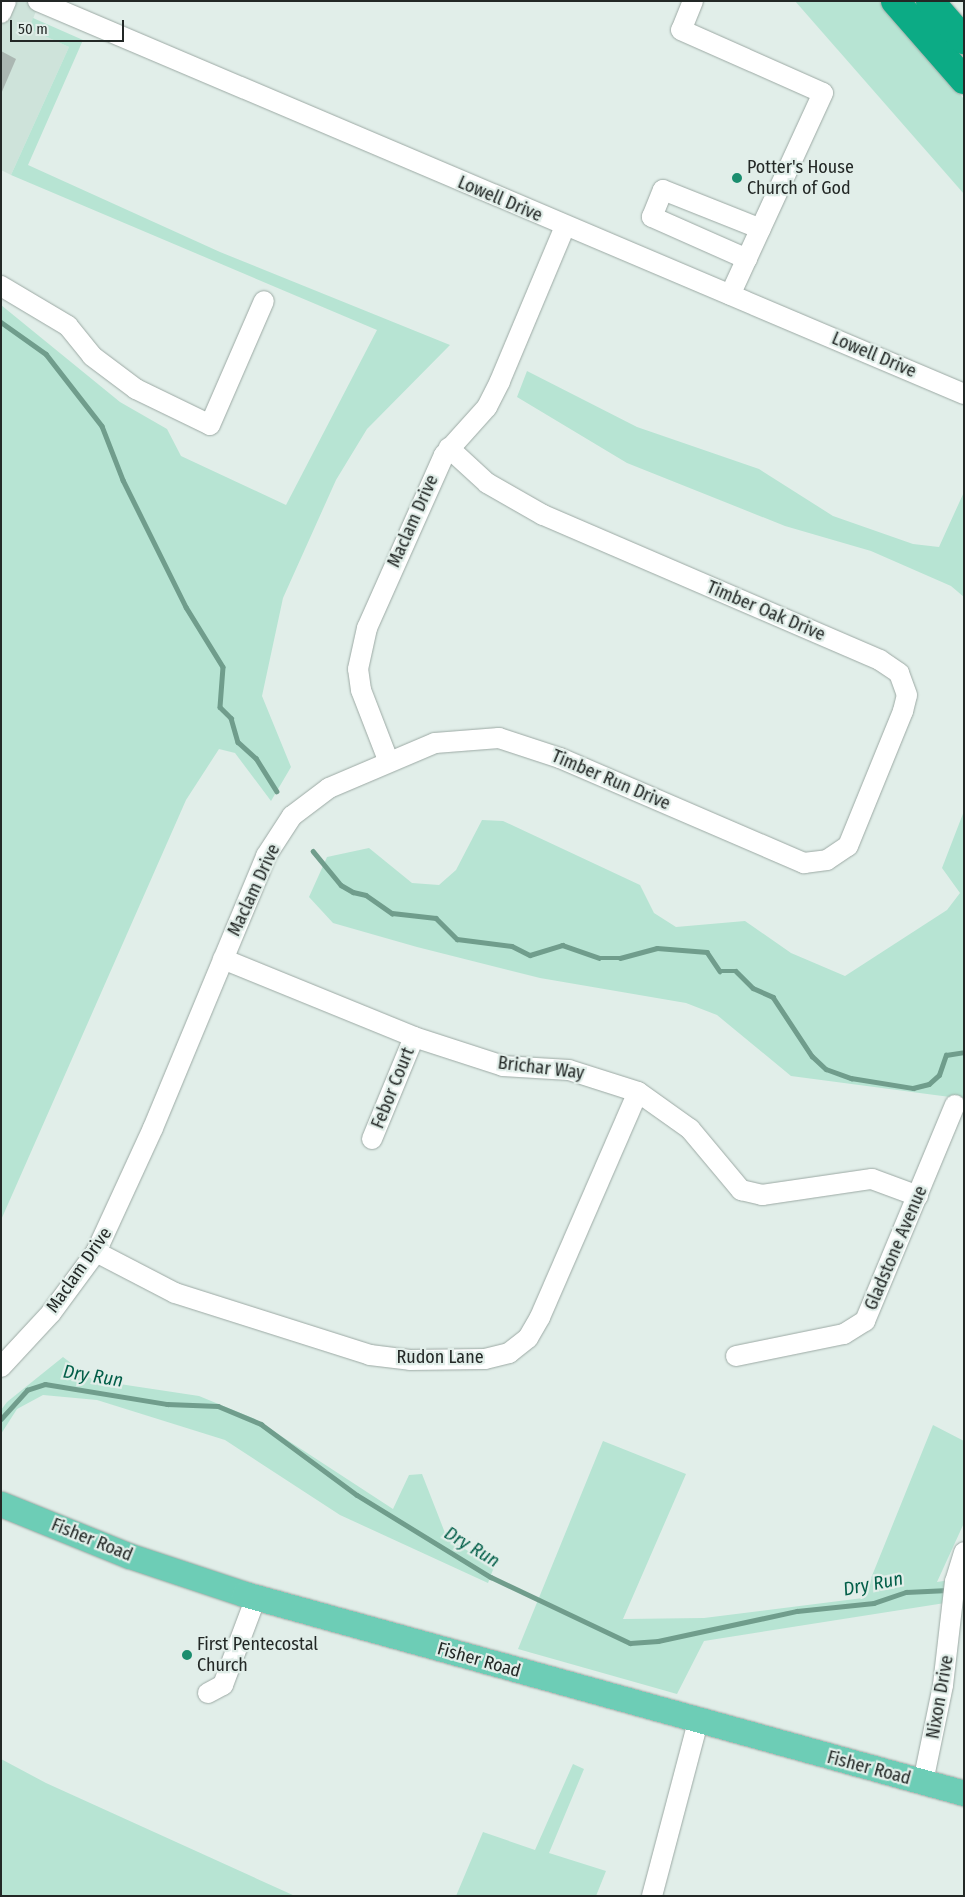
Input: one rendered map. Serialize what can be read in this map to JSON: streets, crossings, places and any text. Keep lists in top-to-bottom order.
{
  "streets": {
    "main road": ["Fisher Road"],
    "street": [
      "Lowell Drive",
      "Maclam Drive",
      "Timber Oak Drive",
      "Timber Run Drive",
      "Brichar Way",
      "Febor Court",
      "Gladstone Avenue",
      "Rudon Lane",
      "Nixon Drive"
    ]
  },
  "crossings": [
    ["Lowell Drive", "Maclam Drive"],
    ["Maclam Drive", "Timber Oak Drive"],
    ["Maclam Drive", "Timber Run Drive"],
    ["Maclam Drive", "Brichar Way"],
    ["Maclam Drive", "Rudon Lane"],
    ["Timber Oak Drive", "Timber Run Drive"],
    ["Brichar Way", "Febor Court"],
    ["Brichar Way", "Gladstone Avenue"],
    ["Brichar Way", "Rudon Lane"],
    ["Fisher Road", "Nixon Drive"]
  ],
  "water": ["Dry Run"],
  "places": ["Potter's House Church of God", "First Pentecostal Church"],
  "scale_bar": "50 m"
}
